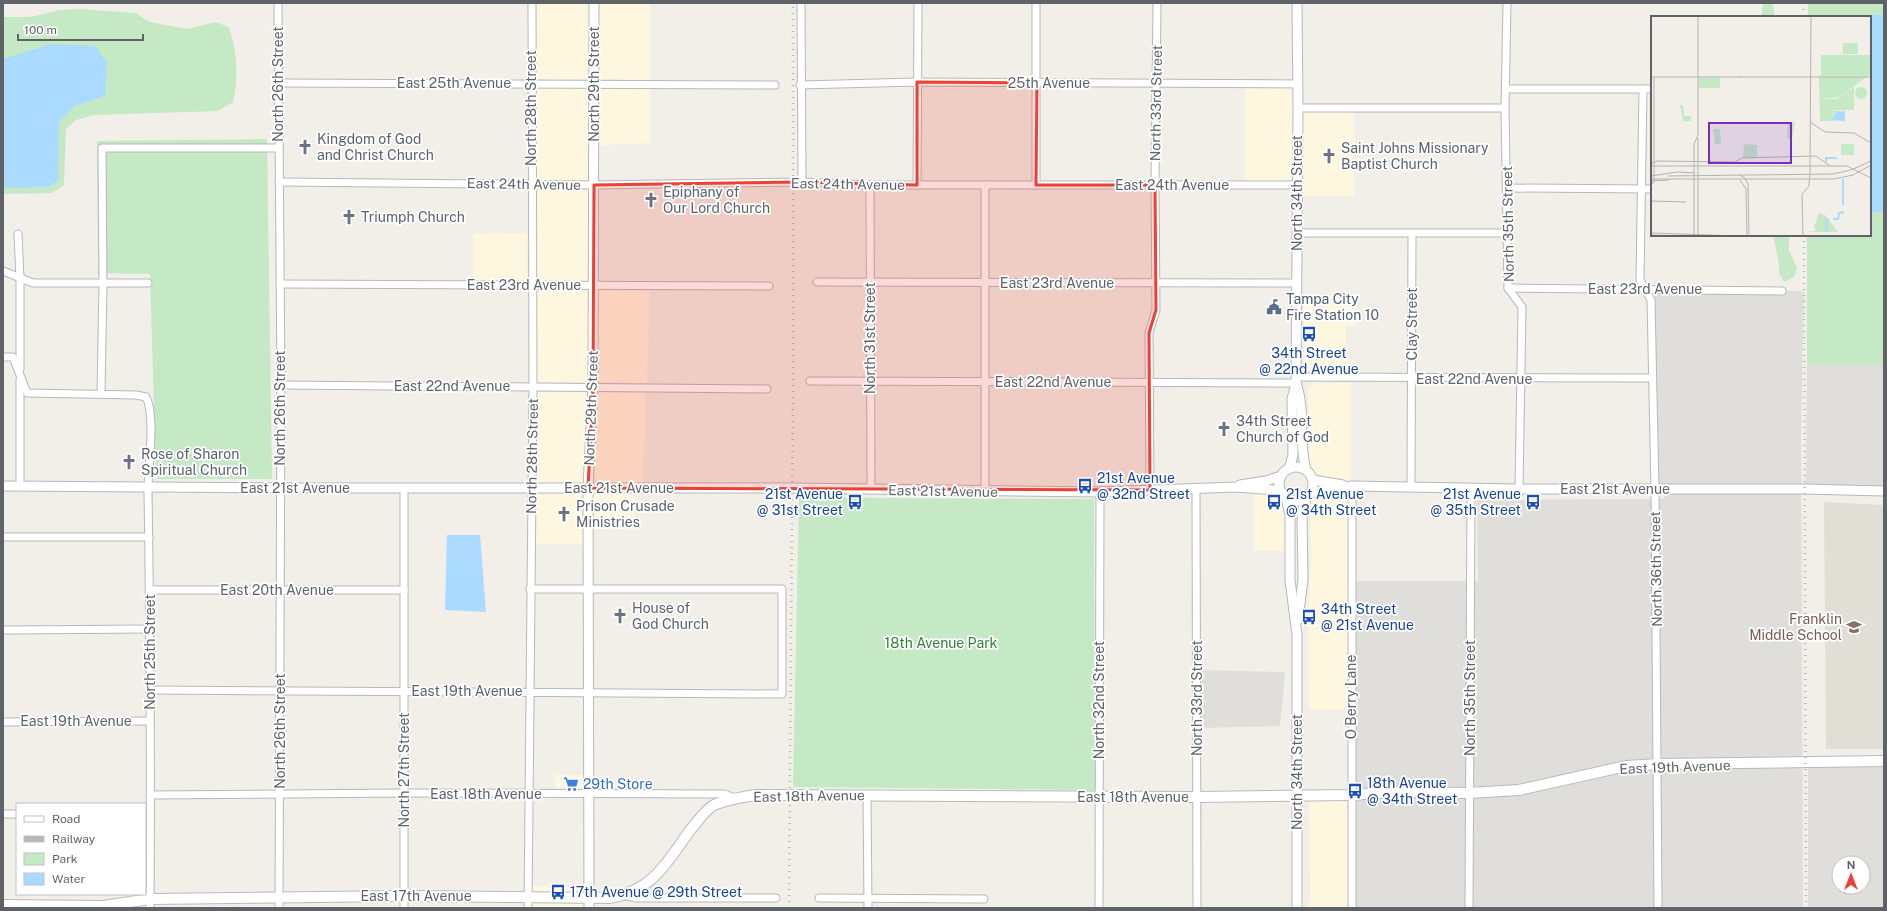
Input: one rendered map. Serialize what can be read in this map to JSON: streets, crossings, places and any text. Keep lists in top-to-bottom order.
{
  "streets": {
    "main road": ["East 19th Avenue", "East 18th Avenue", "East 17th Avenue"],
    "street": [
      "East 25th Avenue",
      "25th Avenue",
      "North 26th Street",
      "North 29th Street",
      "North 33rd Street",
      "North 28th Street",
      "East 24th Avenue",
      "North 34th Street",
      "North 35th Street",
      "East 23rd Avenue",
      "Clay Street",
      "North 31st Street",
      "East 22nd Avenue",
      "East 21st Avenue",
      "North 36th Street",
      "East 20th Avenue",
      "North 25th Street",
      "O Berry Lane",
      "North 32nd Street",
      "North 27th Street"
    ]
  },
  "crossings": [
    ["East 25th Avenue", "North 26th Street"],
    ["East 25th Avenue", "North 29th Street"],
    ["East 25th Avenue", "North 28th Street"],
    ["25th Avenue", "North 33rd Street"],
    ["25th Avenue", "North 34th Street"],
    ["North 26th Street", "East 24th Avenue"],
    ["North 26th Street", "East 23rd Avenue"],
    ["North 26th Street", "East 22nd Avenue"],
    ["North 26th Street", "East 21st Avenue"],
    ["North 26th Street", "East 20th Avenue"],
    ["North 26th Street", "East 19th Avenue"],
    ["North 26th Street", "East 18th Avenue"],
    ["North 26th Street", "East 17th Avenue"],
    ["North 29th Street", "East 24th Avenue"],
    ["North 29th Street", "East 23rd Avenue"],
    ["North 29th Street", "East 22nd Avenue"],
    ["North 29th Street", "East 21st Avenue"],
    ["North 29th Street", "East 19th Avenue"],
    ["North 29th Street", "East 18th Avenue"],
    ["North 29th Street", "East 17th Avenue"],
    ["North 33rd Street", "East 24th Avenue"],
    ["North 33rd Street", "East 23rd Avenue"],
    ["North 33rd Street", "East 22nd Avenue"],
    ["North 33rd Street", "East 21st Avenue"],
    ["North 33rd Street", "East 18th Avenue"],
    ["North 28th Street", "East 24th Avenue"],
    ["North 28th Street", "East 23rd Avenue"],
    ["North 28th Street", "East 22nd Avenue"],
    ["North 28th Street", "East 21st Avenue"],
    ["North 28th Street", "East 19th Avenue"],
    ["North 28th Street", "East 18th Avenue"],
    ["North 28th Street", "East 17th Avenue"],
    ["East 24th Avenue", "North 34th Street"],
    ["East 24th Avenue", "North 31st Street"],
    ["North 34th Street", "East 23rd Avenue"],
    ["North 34th Street", "East 22nd Avenue"],
    ["North 34th Street", "East 21st Avenue"],
    ["North 34th Street", "East 18th Avenue"],
    ["North 35th Street", "East 23rd Avenue"],
    ["North 35th Street", "East 22nd Avenue"],
    ["North 35th Street", "East 21st Avenue"],
    ["North 35th Street", "East 19th Avenue"],
    ["North 35th Street", "East 18th Avenue"],
    ["East 23rd Avenue", "North 31st Street"],
    ["East 23rd Avenue", "North 36th Street"],
    ["Clay Street", "East 22nd Avenue"],
    ["Clay Street", "East 21st Avenue"],
    ["North 31st Street", "East 22nd Avenue"],
    ["North 31st Street", "East 21st Avenue"],
    ["East 22nd Avenue", "North 36th Street"],
    ["East 21st Avenue", "North 36th Street"],
    ["East 21st Avenue", "North 25th Street"],
    ["East 21st Avenue", "O Berry Lane"],
    ["East 21st Avenue", "North 32nd Street"],
    ["East 21st Avenue", "North 27th Street"],
    ["North 36th Street", "East 19th Avenue"],
    ["East 20th Avenue", "North 25th Street"],
    ["East 20th Avenue", "North 27th Street"],
    ["North 25th Street", "East 19th Avenue"],
    ["North 25th Street", "East 18th Avenue"],
    ["North 25th Street", "East 17th Avenue"],
    ["East 19th Avenue", "North 27th Street"],
    ["East 19th Avenue", "East 18th Avenue"],
    ["O Berry Lane", "East 18th Avenue"],
    ["North 32nd Street", "East 18th Avenue"],
    ["North 27th Street", "East 18th Avenue"],
    ["North 27th Street", "East 17th Avenue"],
    ["East 18th Avenue", "East 17th Avenue"]
  ],
  "parks": ["18th Avenue Park"],
  "places": {
    "church": [
      "Kingdom of God and Christ Church",
      "Saint Johns Missionary Baptist Church",
      "Epiphany of Our Lord Church",
      "Triumph Church",
      "34th Street Church of God",
      "Rose of Sharon Spiritual Church",
      "Prison Crusade Ministries",
      "House of God Church"
    ],
    "public building": ["Tampa City Fire Station 10"],
    "bus stop": [
      "34th Street @ 22nd Avenue",
      "21st Avenue @ 32nd Street",
      "21st Avenue @ 31st Street",
      "21st Avenue @ 34th Street",
      "21st Avenue @ 35th Street",
      "34th Street @ 21st Avenue",
      "18th Avenue @ 34th Street",
      "17th Avenue @ 29th Street"
    ],
    "school or university": ["Franklin Middle School"],
    "supermarket": ["29th Store"]
  },
  "legend": [
    "Road",
    "Railway",
    "Park",
    "Water"
  ],
  "scale_bar": "100 m",
  "north": "top"
}
